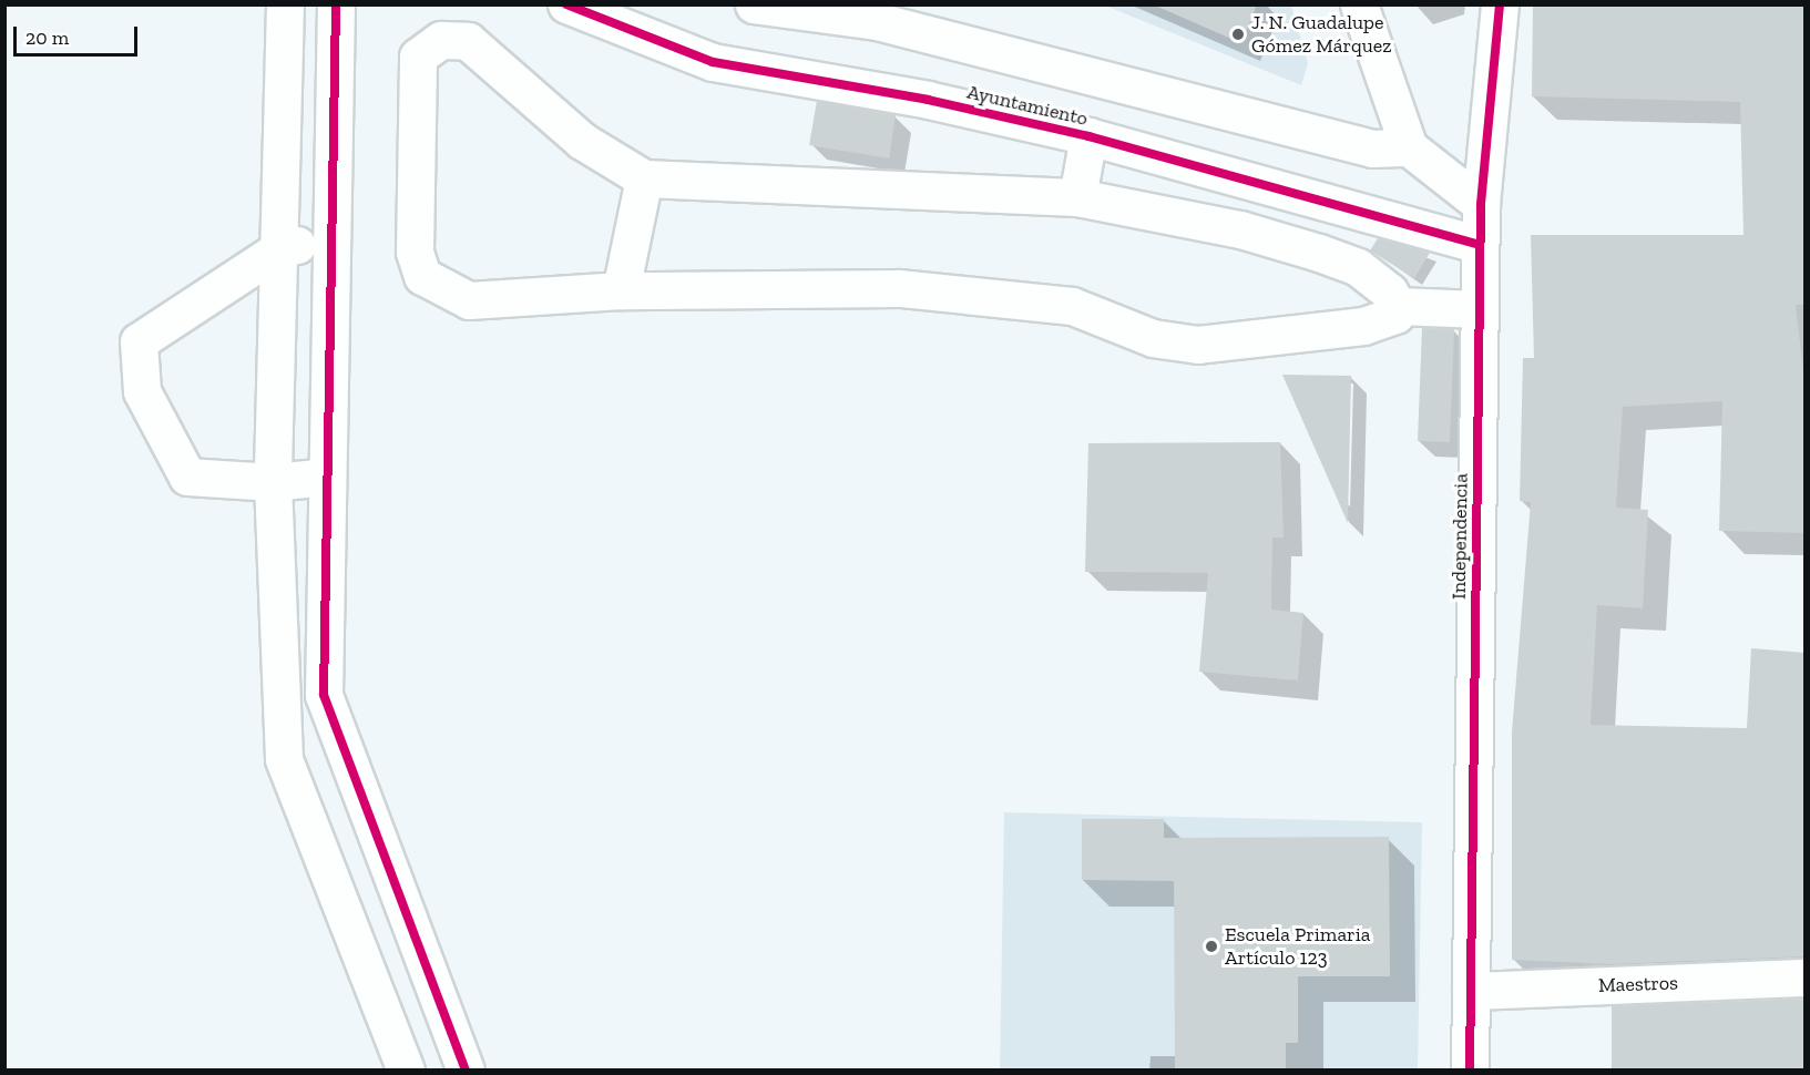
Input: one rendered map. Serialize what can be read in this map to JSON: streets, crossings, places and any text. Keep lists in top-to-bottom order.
{
  "streets": {
    "street": ["Ayuntamiento", "Independencia", "Maestros"]
  },
  "crossings": [
    ["Ayuntamiento", "Independencia"],
    ["Independencia", "Maestros"]
  ],
  "places": ["J. N. Guadalupe Gómez Márquez", "Escuela Primaria Artículo 123"],
  "scale_bar": "20 m"
}
